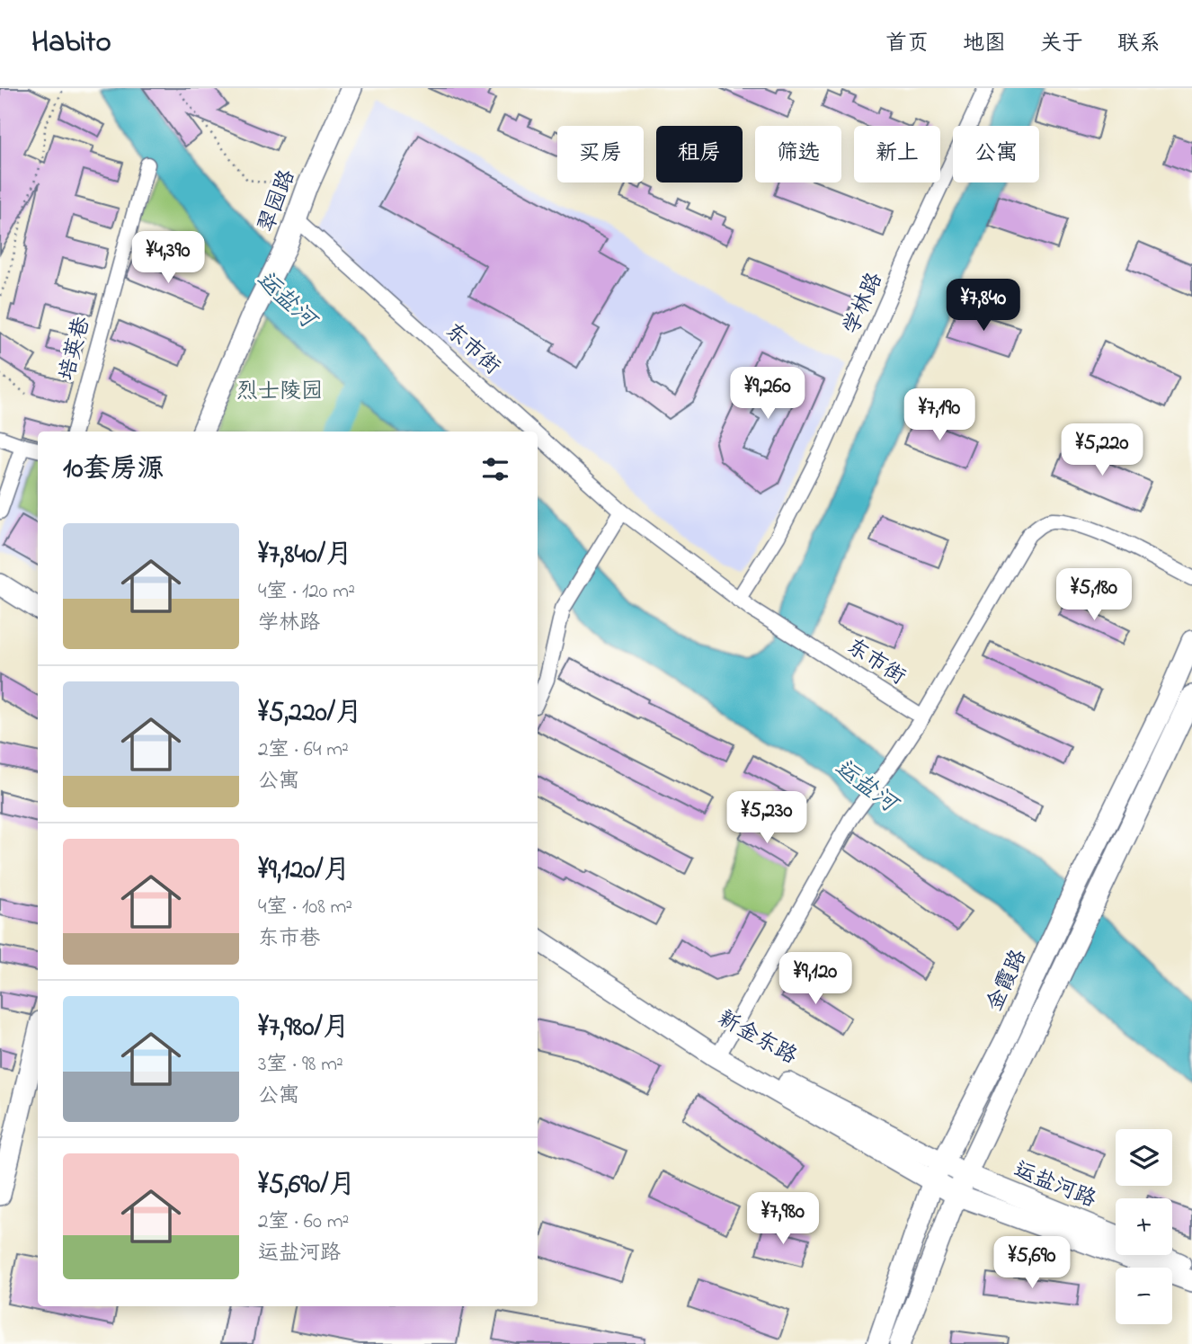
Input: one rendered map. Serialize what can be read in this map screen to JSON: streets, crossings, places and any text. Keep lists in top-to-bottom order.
{
  "streets": {
    "main road": [
      "翠园路",
      "金霞路",
      "新金东路",
      "运盐河路"
    ],
    "street": ["学林路", "培英巷", "东市街"]
  },
  "crossings": [
    ["翠园路", "东市街"],
    ["学林路", "东市街"],
    ["金霞路", "新金东路"],
    ["金霞路", "运盐河路"],
    ["新金东路", "运盐河路"]
  ],
  "water": ["运盐河"],
  "parks": ["烈士陵园"],
  "page": {
    "header": "Habito",
    "nav": [
      "首页",
      "地图",
      "关于",
      "联系"
    ],
    "chip": [
      "买房",
      "租房",
      "筛选",
      "新上",
      "公寓"
    ],
    "price": [
      "¥4,390",
      "¥7,840",
      "¥9,260",
      "¥7,190",
      "¥5,220",
      "¥5,180",
      "¥5,230",
      "¥9,120",
      "¥7,980",
      "¥5,690"
    ],
    "heading": "10套房源",
    "list": [
      {
        "name": "¥7,840/月",
        "note": "4室 · 120 m² · 学林路"
      },
      {
        "name": "¥5,220/月",
        "note": "2室 · 64 m² · 公寓"
      },
      {
        "name": "¥9,120/月",
        "note": "4室 · 108 m² · 东市巷"
      },
      {
        "name": "¥7,980/月",
        "note": "3室 · 98 m² · 公寓"
      },
      {
        "name": "¥5,690/月",
        "note": "2室 · 60 m² · 运盐河路"
      }
    ],
    "map_buttons": ["+", "−"]
  }
}
